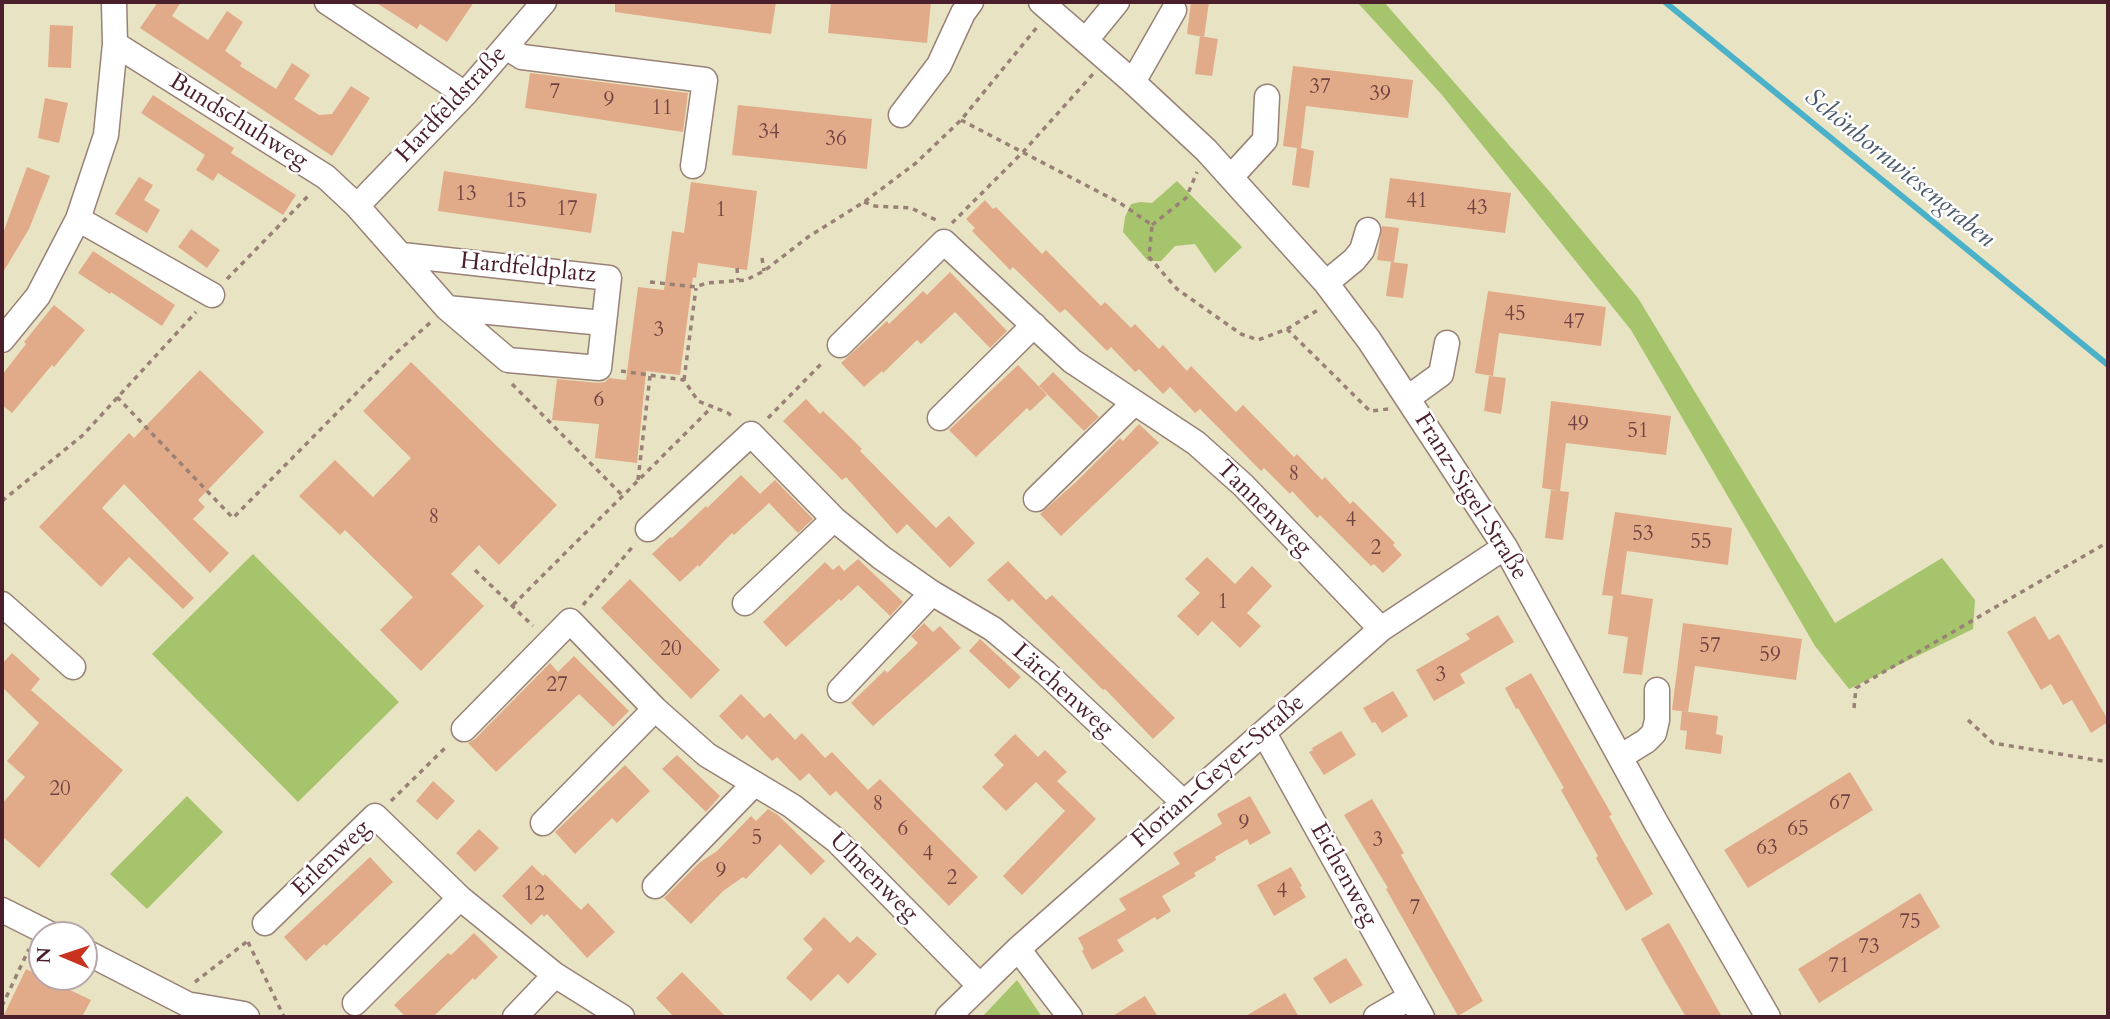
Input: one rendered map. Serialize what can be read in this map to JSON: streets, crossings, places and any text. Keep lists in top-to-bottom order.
{
  "streets": {
    "street": [
      "Hardfeldstraße",
      "Bundschuhweg",
      "Hardfeldplatz",
      "Franz-Sigel-Straße",
      "Tannenweg",
      "Lärchenweg",
      "Florian-Geyer-Straße",
      "Erlenweg",
      "Eichenweg",
      "Ulmenweg"
    ]
  },
  "crossings": [
    ["Hardfeldstraße", "Bundschuhweg"],
    ["Hardfeldstraße", "Hardfeldplatz"],
    ["Bundschuhweg", "Hardfeldplatz"],
    ["Franz-Sigel-Straße", "Florian-Geyer-Straße"],
    ["Tannenweg", "Florian-Geyer-Straße"],
    ["Lärchenweg", "Florian-Geyer-Straße"],
    ["Florian-Geyer-Straße", "Eichenweg"],
    ["Florian-Geyer-Straße", "Ulmenweg"]
  ],
  "water": ["Schönbornwiesengraben"],
  "house_numbers": [
    "37",
    "7",
    "39",
    "9",
    "11",
    "34",
    "36",
    "13",
    "15",
    "41",
    "43",
    "17",
    "1",
    "45",
    "47",
    "3",
    "6",
    "49",
    "51",
    "8",
    "8",
    "4",
    "53",
    "55",
    "2",
    "1",
    "57",
    "20",
    "59",
    "3",
    "27",
    "20",
    "67",
    "8",
    "9",
    "6",
    "65",
    "5",
    "3",
    "63",
    "4",
    "9",
    "2",
    "4",
    "12",
    "7",
    "75",
    "73",
    "71"
  ],
  "north": "left"
}
